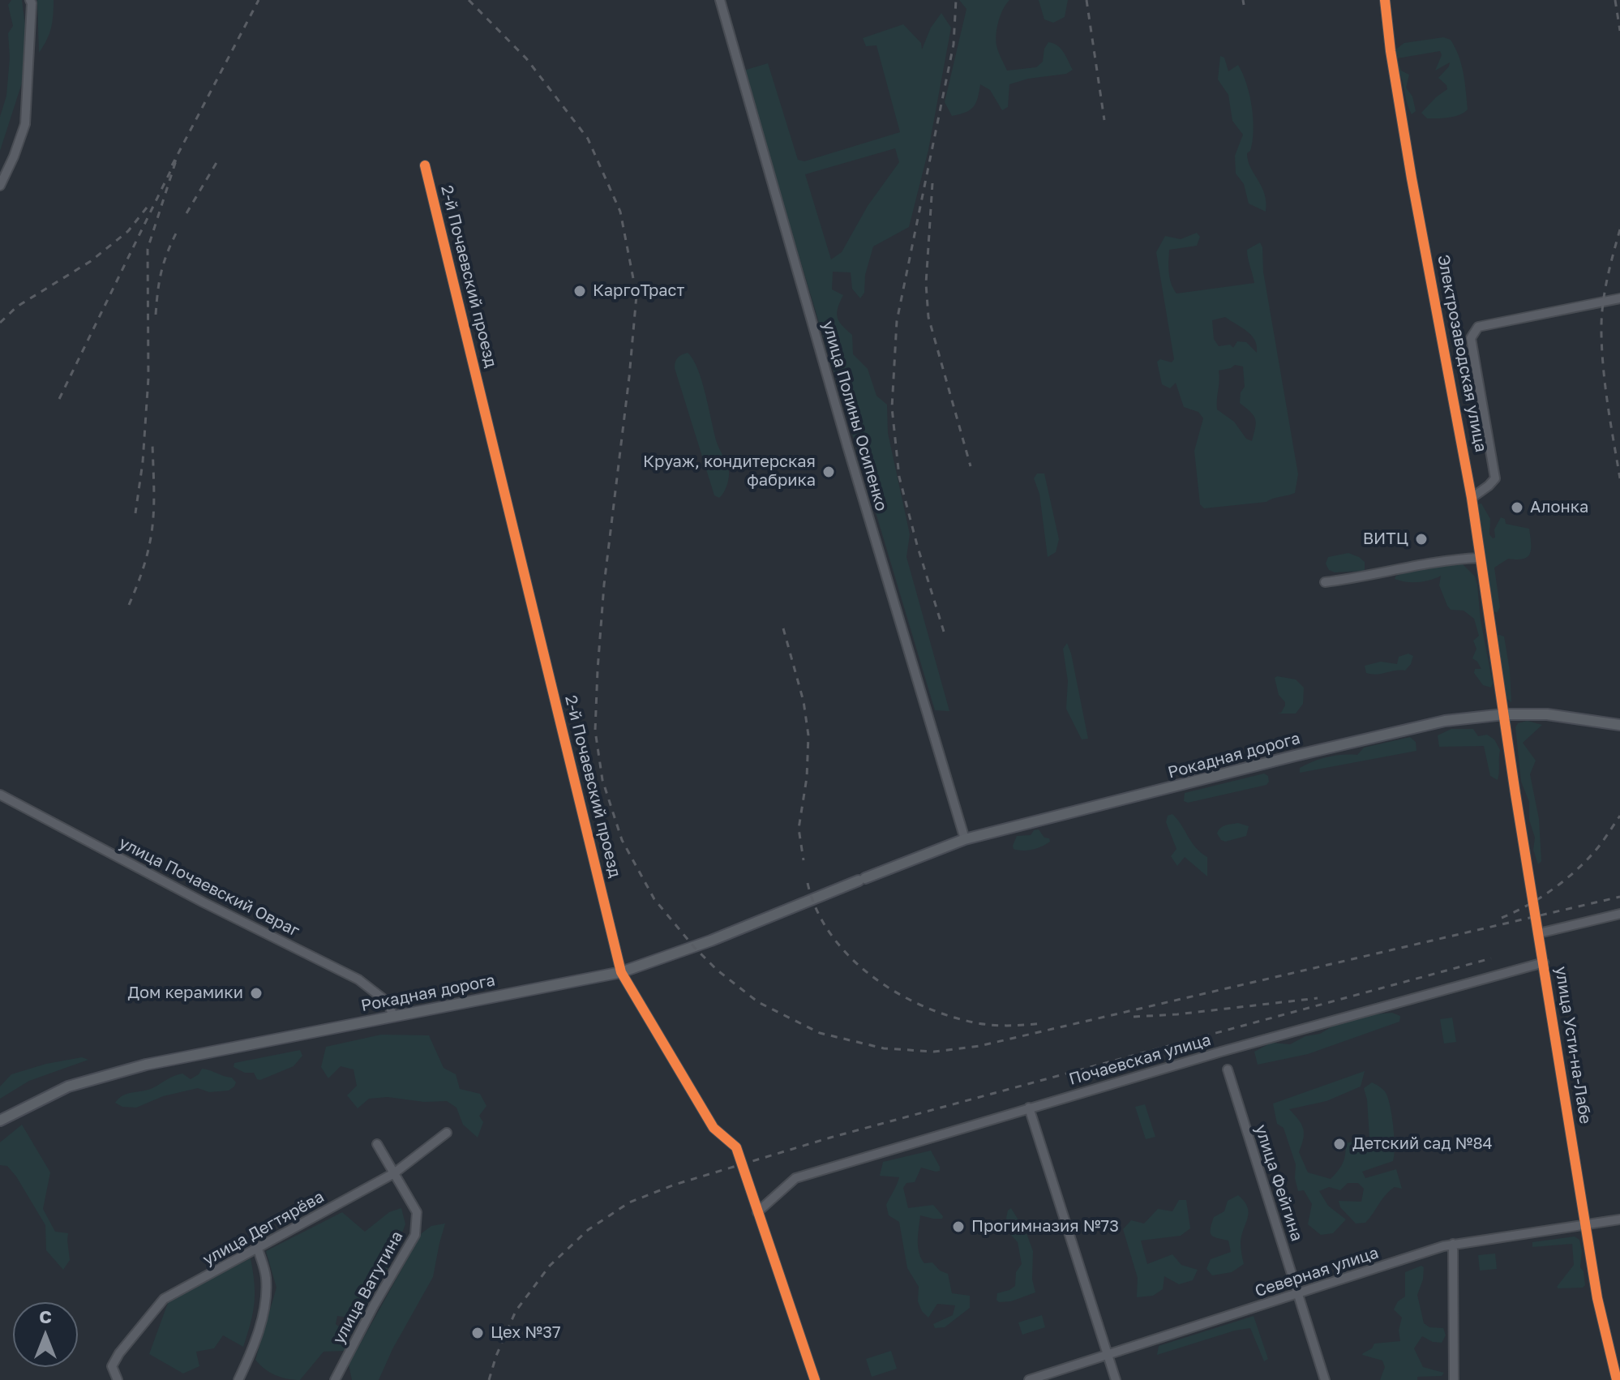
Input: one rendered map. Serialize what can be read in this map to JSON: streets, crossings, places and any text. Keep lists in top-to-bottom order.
{
  "streets": {
    "main road": ["Рокадная дорога"],
    "street": [
      "2-й Почаевский проезд",
      "Электрозаводская улица",
      "улица Полины Осипенко",
      "улица Почаевский Овраг",
      "улица Усти-на-Лабе",
      "Почаевская улица",
      "улица Фейгина",
      "улица Дегтярёва",
      "Северная улица",
      "улица Ватутина"
    ]
  },
  "crossings": [
    ["2-й Почаевский проезд", "Рокадная дорога"],
    ["2-й Почаевский проезд", "Почаевская улица"],
    ["Электрозаводская улица", "Рокадная дорога"],
    ["Электрозаводская улица", "улица Усти-на-Лабе"],
    ["улица Полины Осипенко", "Рокадная дорога"],
    ["Рокадная дорога", "улица Почаевский Овраг"],
    ["Рокадная дорога", "улица Усти-на-Лабе"],
    ["улица Усти-на-Лабе", "Почаевская улица"],
    ["улица Усти-на-Лабе", "Северная улица"],
    ["улица Фейгина", "Северная улица"],
    ["улица Дегтярёва", "улица Ватутина"]
  ],
  "places": [
    "КаргоТраст",
    "Круаж, кондитерская фабрика",
    "Алонка",
    "ВИТЦ",
    "Дом керамики",
    "Детский сад №84",
    "Прогимназия №73",
    "Цех №37"
  ],
  "north": "top"
}
